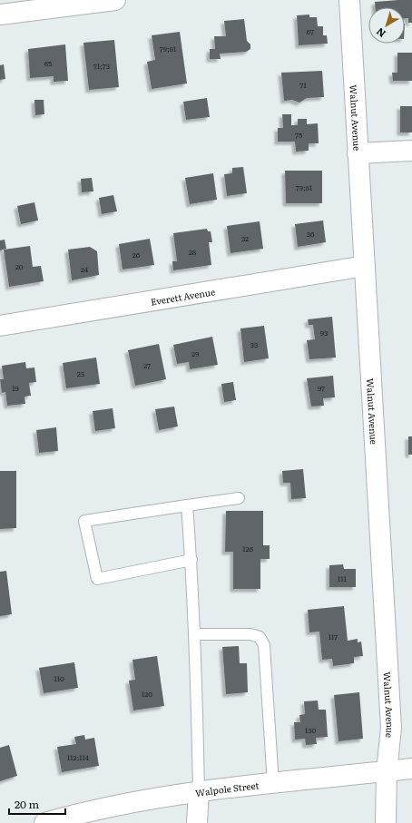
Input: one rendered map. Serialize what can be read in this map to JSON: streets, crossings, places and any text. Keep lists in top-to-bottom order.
{
  "streets": {
    "street": ["Walnut Avenue", "Everett Avenue", "Walpole Street"]
  },
  "crossings": [
    ["Walnut Avenue", "Everett Avenue"],
    ["Walnut Avenue", "Walpole Street"]
  ],
  "house_numbers": [
    "67",
    "79;81",
    "65",
    "71;73",
    "71",
    "75",
    "79;81",
    "36",
    "32",
    "28",
    "26",
    "20",
    "24",
    "93",
    "33",
    "29",
    "27",
    "23",
    "19",
    "97",
    "126",
    "111",
    "117",
    "110",
    "120",
    "130",
    "112;114"
  ],
  "scale_bar": "20 m",
  "north": "bottom left"
}
